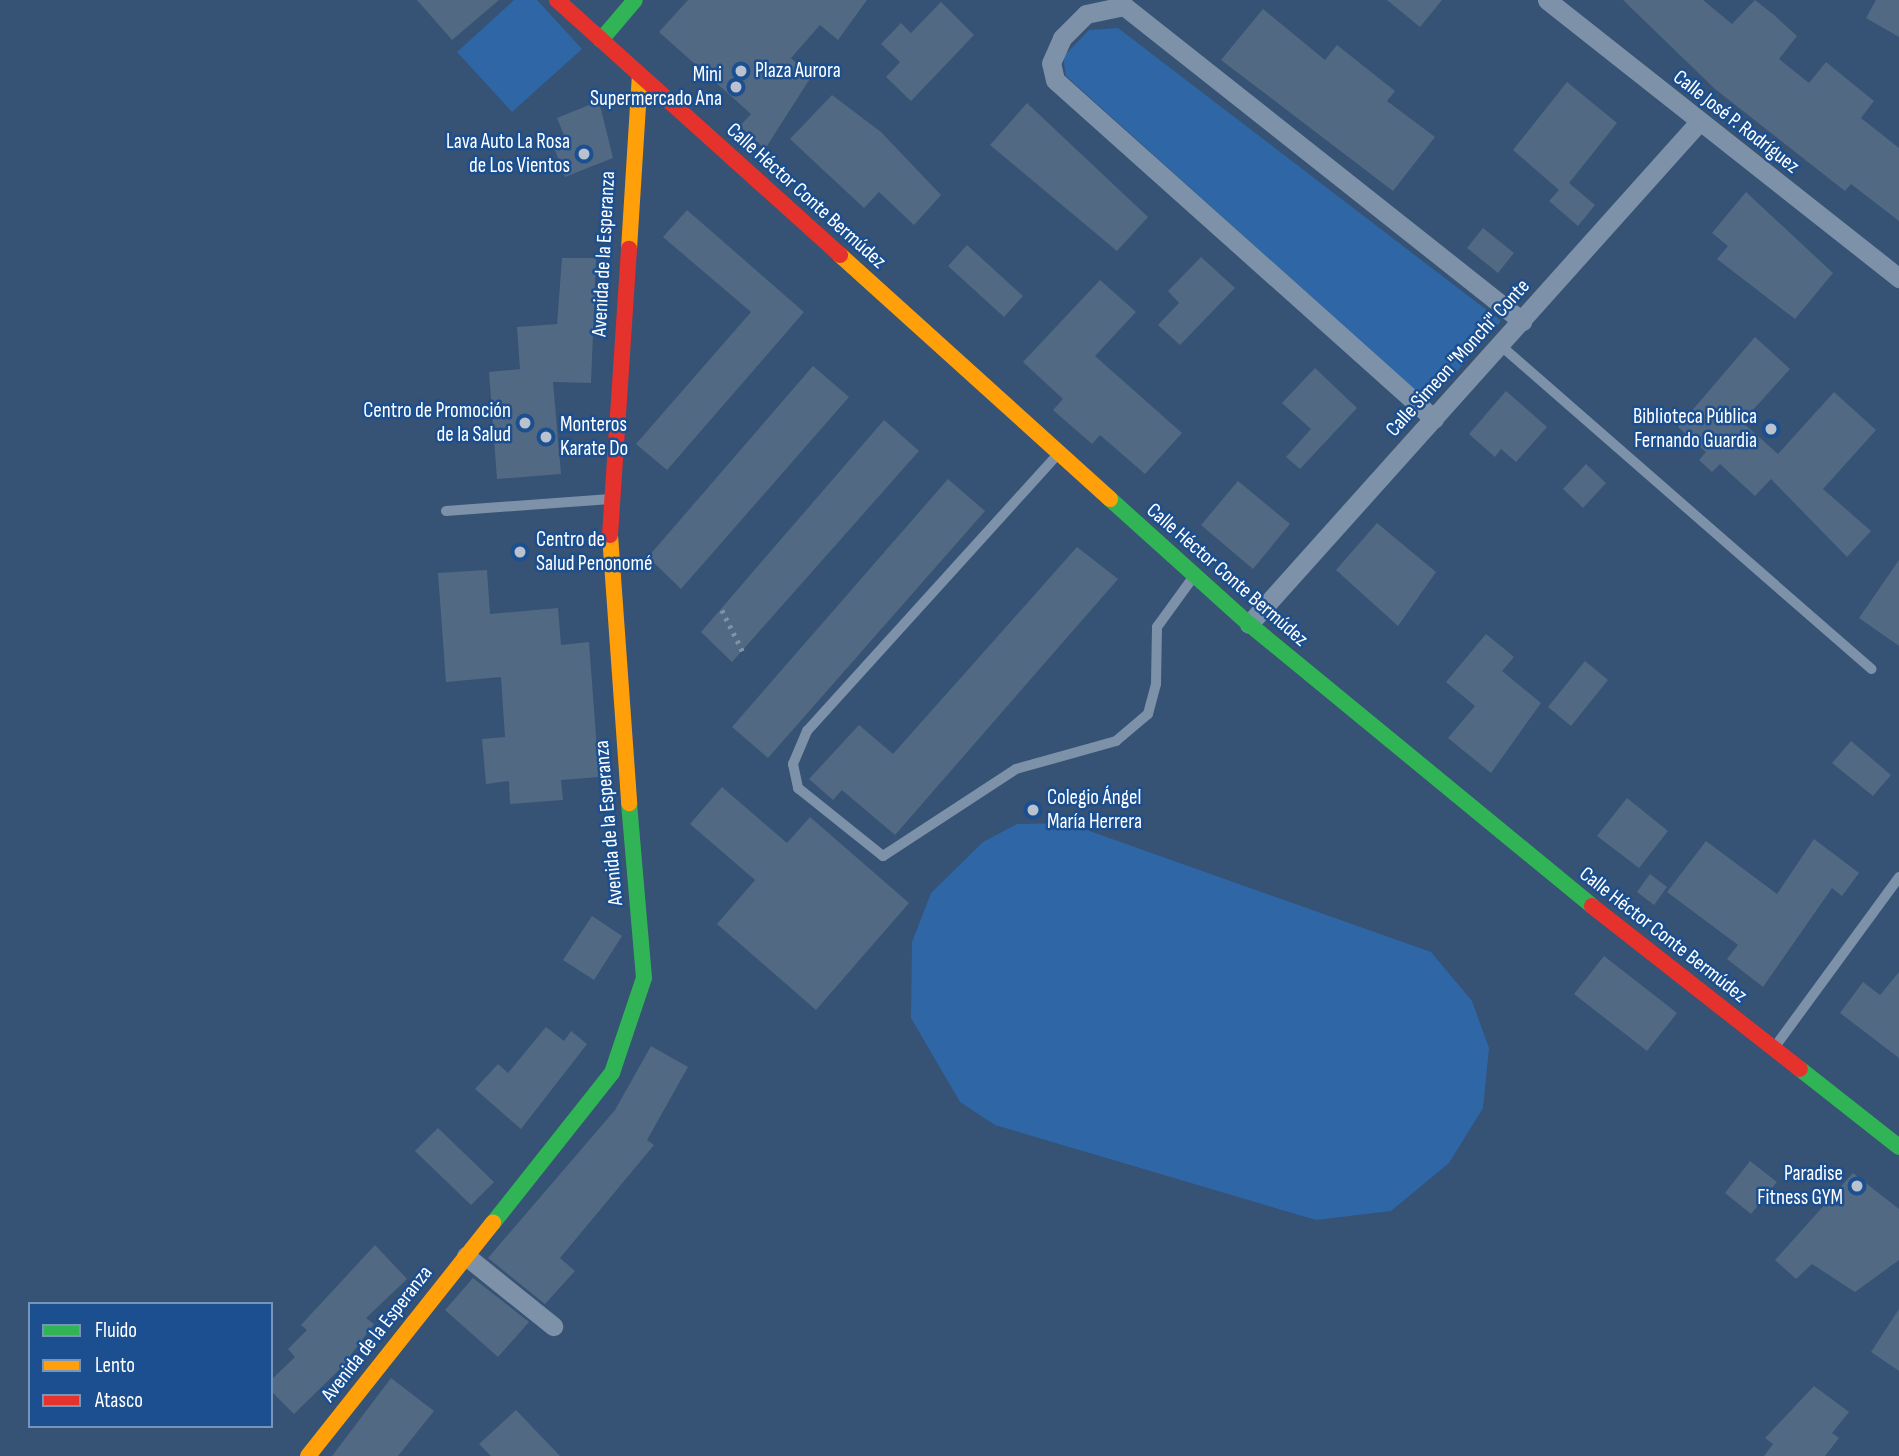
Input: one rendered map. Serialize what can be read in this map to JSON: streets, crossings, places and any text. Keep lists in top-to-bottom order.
{
  "streets": {
    "street": [
      "Calle José P. Rodríguez",
      "Calle Héctor Conte Bermúdez",
      "Avenida de la Esperanza",
      "Calle Simeon \"Monchi\" Conte"
    ]
  },
  "crossings": [
    ["Calle José P. Rodríguez", "Calle Simeon \"Monchi\" Conte"],
    ["Calle Héctor Conte Bermúdez", "Avenida de la Esperanza"],
    ["Calle Héctor Conte Bermúdez", "Calle Simeon \"Monchi\" Conte"]
  ],
  "places": [
    "Plaza Aurora",
    "Mini Supermercado Ana",
    "Lava Auto La Rosa de Los Vientos",
    "Centro de Promoción de la Salud",
    "Biblioteca Pública Fernando Guardia",
    "Monteros Karate Do",
    "Centro de Salud Penonomé",
    "Colegio Ángel María Herrera",
    "Paradise Fitness GYM"
  ],
  "legend": ["Fluido", "Lento", "Atasco"]
}
